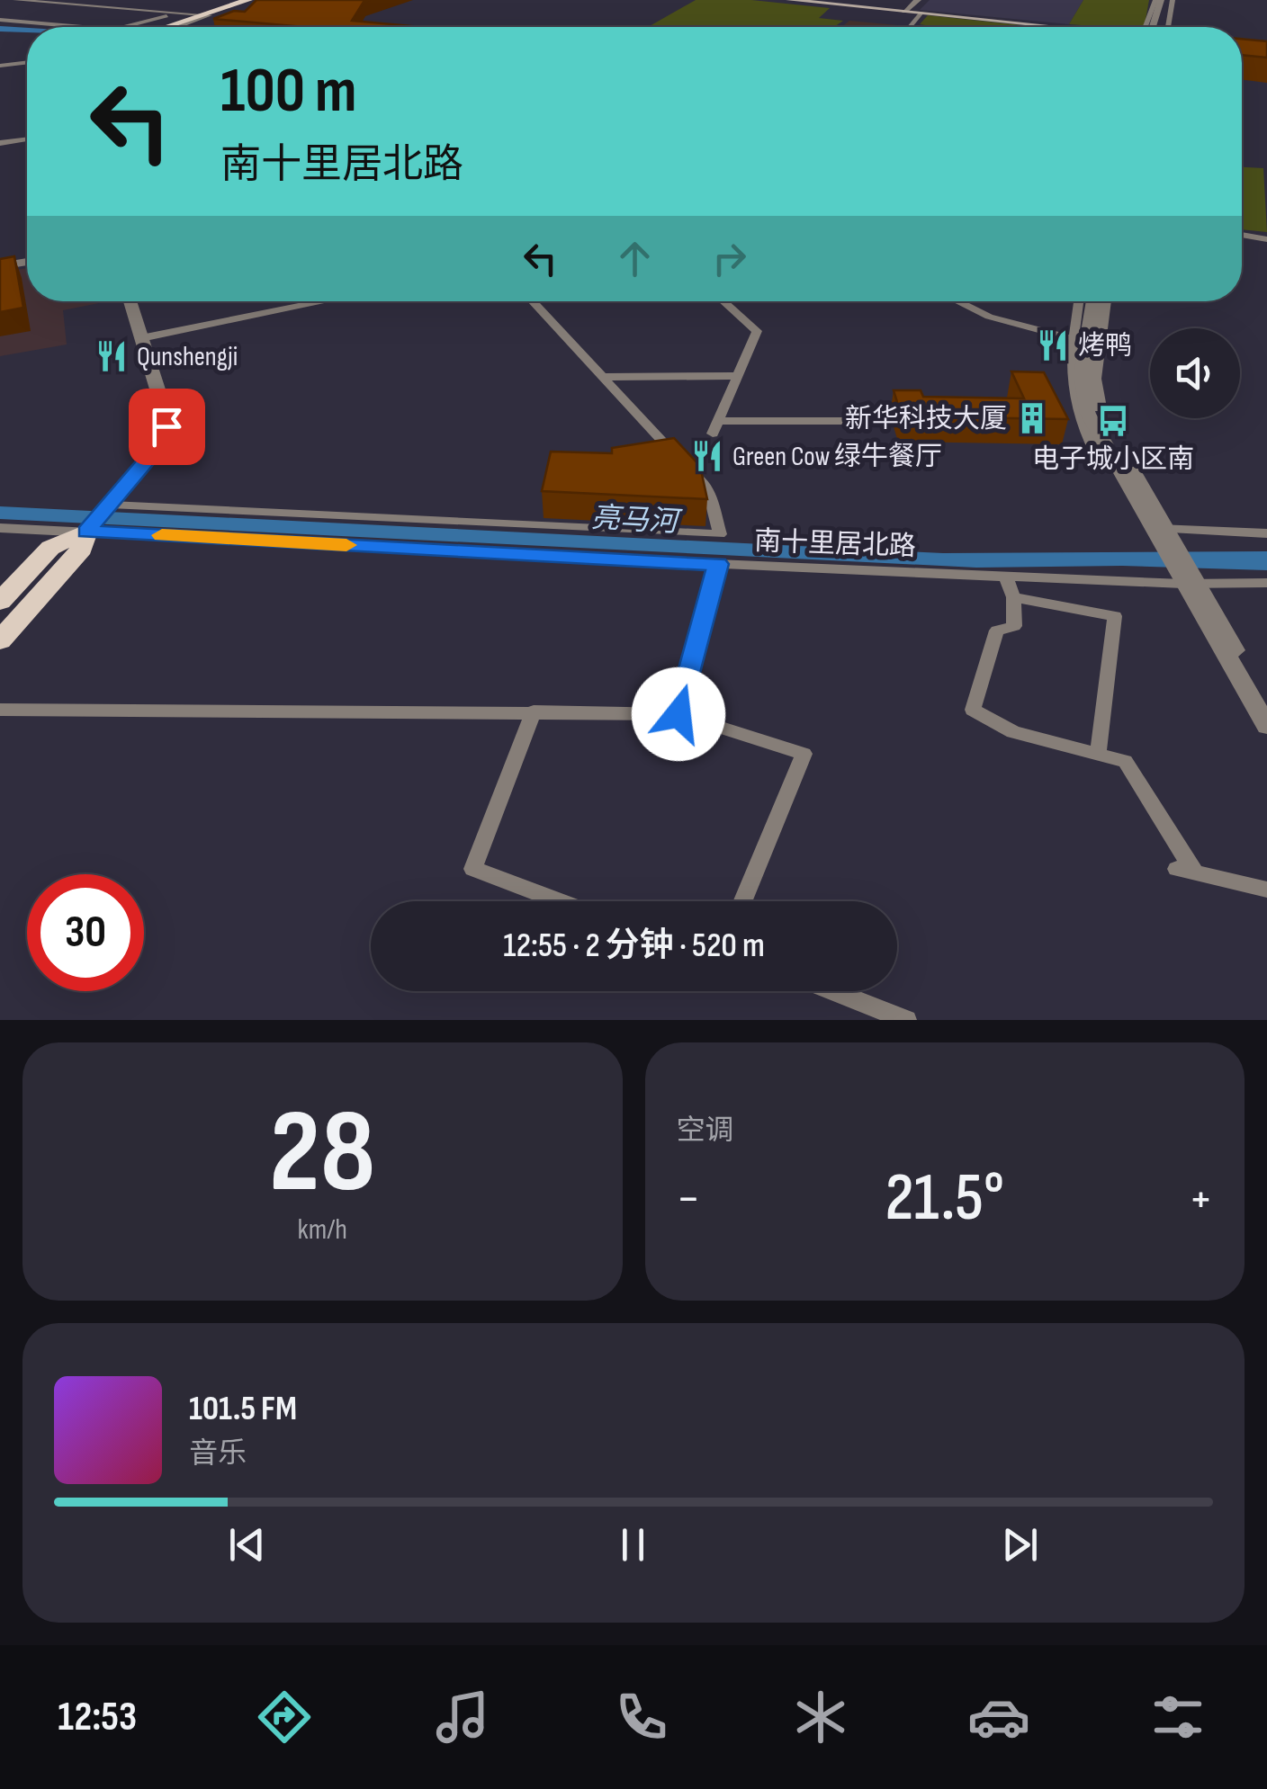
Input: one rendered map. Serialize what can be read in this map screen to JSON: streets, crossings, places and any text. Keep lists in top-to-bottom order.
{
  "streets": {
    "street": ["南十里居北路"]
  },
  "water": ["亮马河"],
  "places": {
    "restaurant": ["烤鸭", "Qunshengji", "Green Cow 绿牛餐厅"],
    "building": ["新华科技大厦"],
    "bus stop": ["电子城小区南"]
  },
  "page": {
    "turn": ["100 m", "南十里居北路"],
    "limit": "30",
    "trip": "12:55 · 2 分钟 · 520 m",
    "tile": [
      ["28", "km/h"],
      "空调"
    ],
    "heat": ["−", "21.5°", "+"],
    "song": ["101.5 FM", "音乐"],
    "tabs": "12:53"
  }
}
